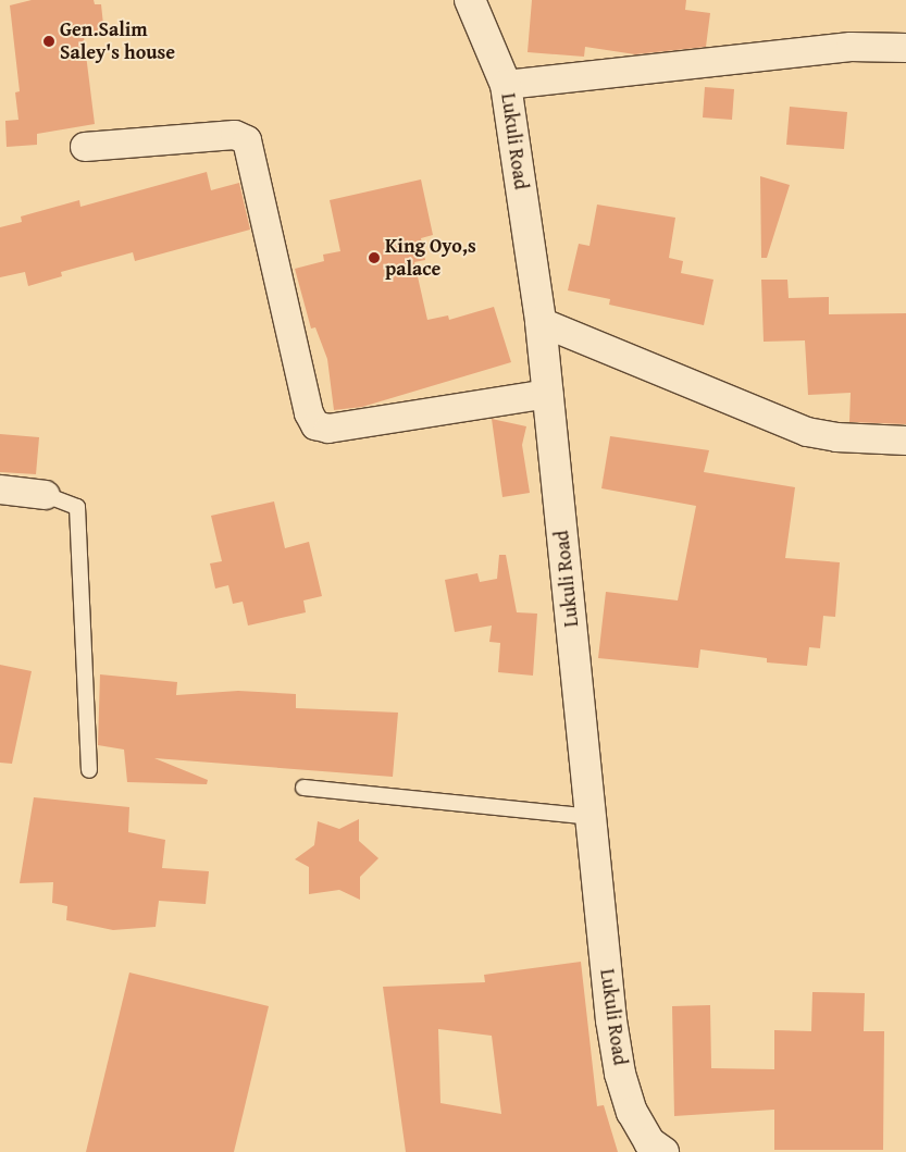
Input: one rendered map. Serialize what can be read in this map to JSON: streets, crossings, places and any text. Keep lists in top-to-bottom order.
{
  "streets": {
    "street": ["Lukuli Road"]
  },
  "places": ["Gen.Salim Saley's house", "King Oyo,s palace"]
}
